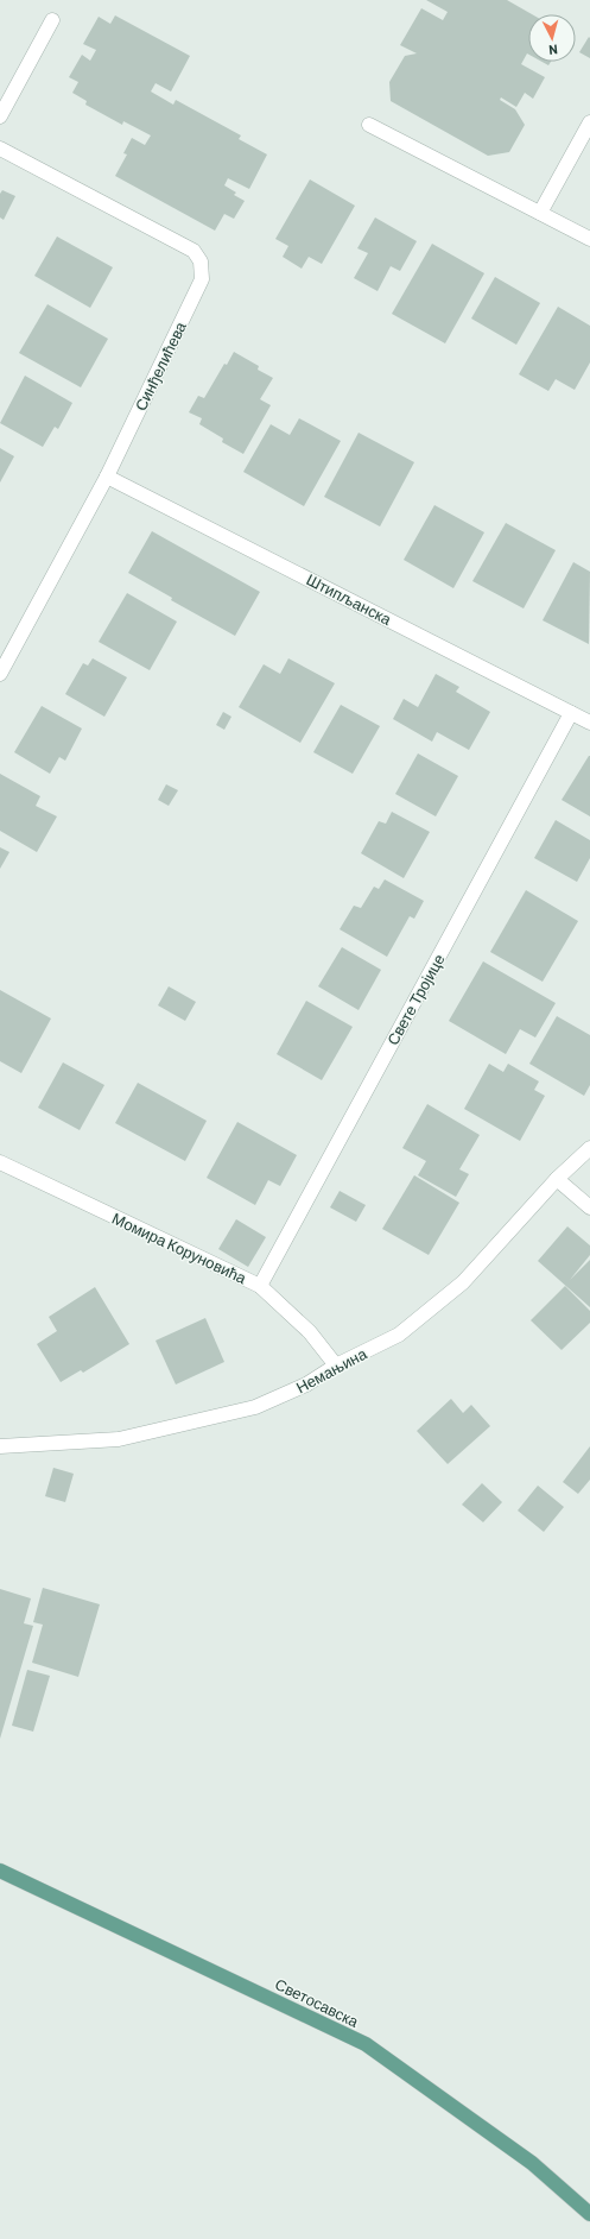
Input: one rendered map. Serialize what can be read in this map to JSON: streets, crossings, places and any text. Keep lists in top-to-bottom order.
{
  "streets": {
    "main road": ["Светосавска"],
    "street": [
      "Синђелићева",
      "Штипљанска",
      "Свете Тројице",
      "Момира Коруновића",
      "Немањина"
    ]
  },
  "crossings": [
    ["Синђелићева", "Штипљанска"],
    ["Штипљанска", "Свете Тројице"],
    ["Свете Тројице", "Момира Коруновића"],
    ["Момира Коруновића", "Немањина"]
  ],
  "north": "bottom"
}
